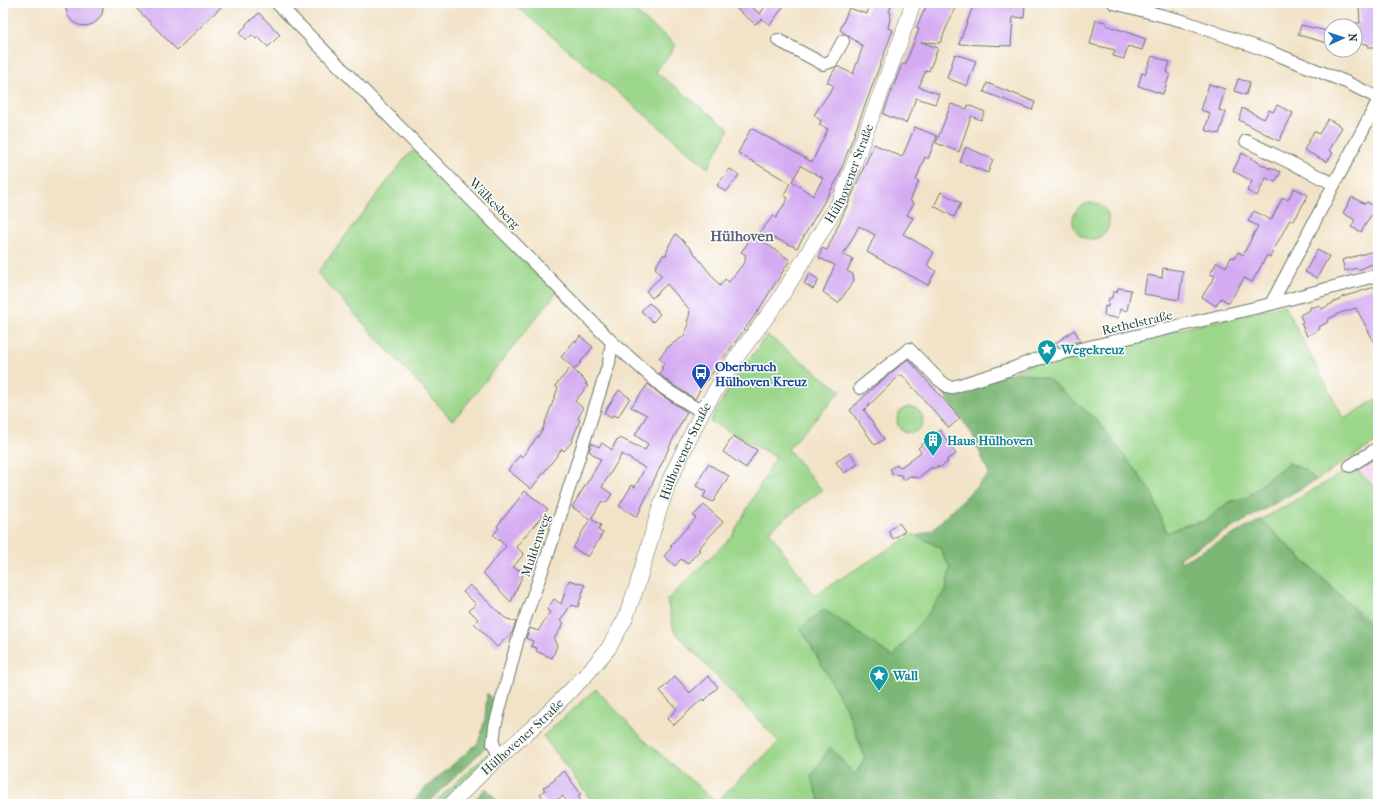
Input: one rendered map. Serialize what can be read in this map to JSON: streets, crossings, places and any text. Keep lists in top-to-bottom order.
{
  "streets": {
    "main road": ["Hülhovener Straße"],
    "street": ["Wälkesberg", "Rethelstraße", "Muldenweg"]
  },
  "crossings": [
    ["Hülhovener Straße", "Wälkesberg"],
    ["Hülhovener Straße", "Muldenweg"],
    ["Wälkesberg", "Muldenweg"]
  ],
  "districts": ["Hülhoven"],
  "places": {
    "place": ["Wegekreuz", "Wall"],
    "bus stop": ["Oberbruch Hülhoven Kreuz"],
    "building": ["Haus Hülhoven"]
  },
  "north": "right"
}
